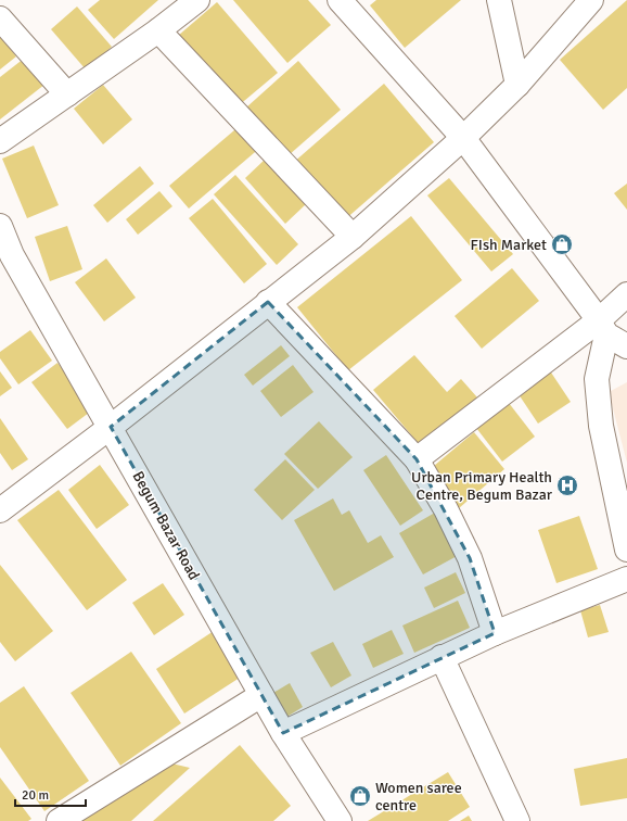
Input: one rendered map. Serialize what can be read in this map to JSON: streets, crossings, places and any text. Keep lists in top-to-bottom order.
{
  "streets": {
    "street": ["Begum Bazar Road"]
  },
  "places": {
    "shop": ["FIsh Market", "Women saree centre"],
    "hospital": ["Urban Primary Health Centre, Begum Bazar"]
  },
  "scale_bar": "20 m"
}
